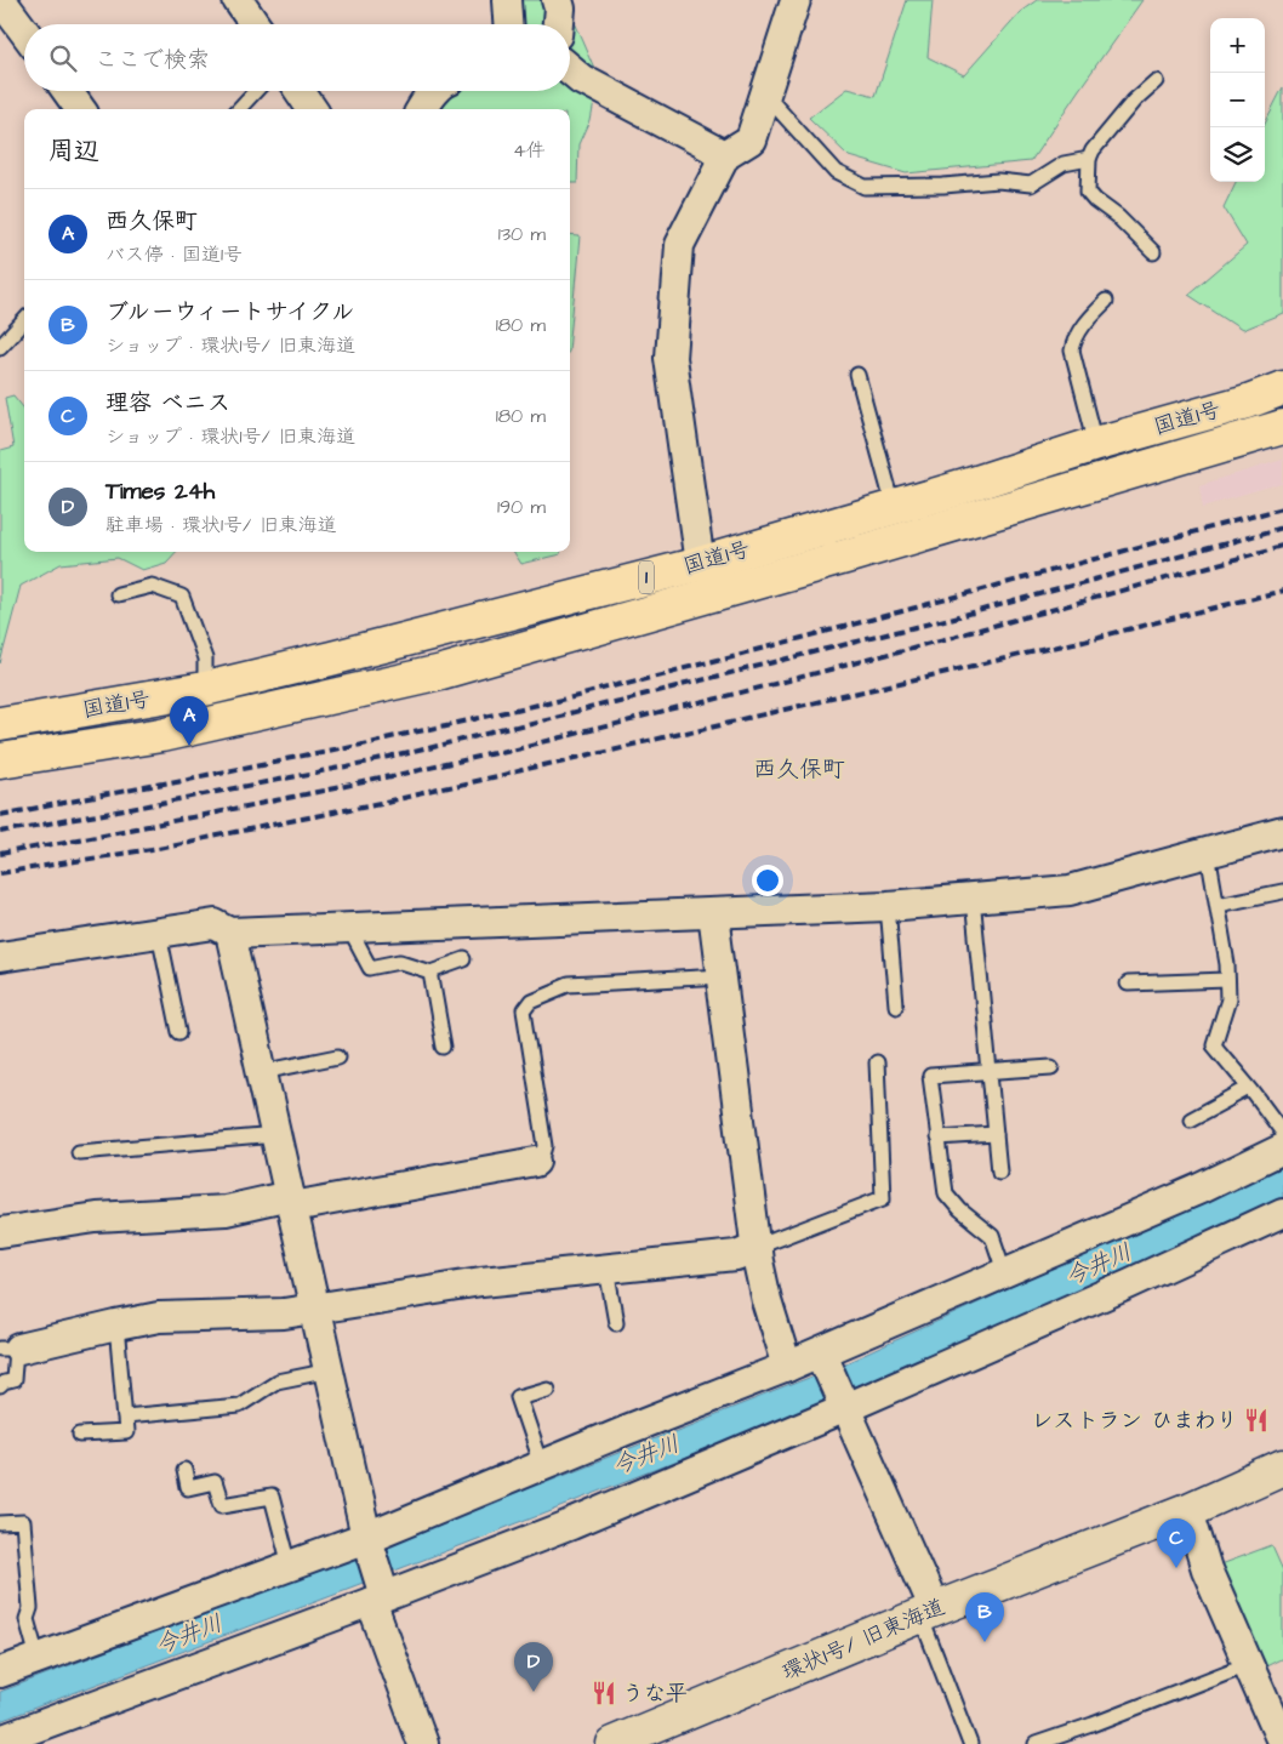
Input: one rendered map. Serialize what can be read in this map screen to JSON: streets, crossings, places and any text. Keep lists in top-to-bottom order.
{
  "streets": {
    "highway": ["国道1号", "1"],
    "street": ["環状1号/ 旧東海道"]
  },
  "districts": ["西久保町"],
  "water": ["今井川"],
  "places": {
    "restaurant": ["レストラン ひまわり", "うな平"]
  },
  "page": {
    "map_buttons": ["+", "−"],
    "search": "ここで検索",
    "heading": ["周辺", "4件"],
    "list": [
      {
        "mark": "A",
        "name": "西久保町",
        "note": "バス停 · 国道1号",
        "value": "130 m"
      },
      {
        "mark": "B",
        "name": "ブルーウィートサイクル",
        "note": "ショップ · 環状1号/ 旧東海道",
        "value": "180 m"
      },
      {
        "mark": "C",
        "name": "理容 ベニス",
        "note": "ショップ · 環状1号/ 旧東海道",
        "value": "180 m"
      },
      {
        "mark": "D",
        "name": "Times 24h",
        "note": "駐車場 · 環状1号/ 旧東海道",
        "value": "190 m"
      }
    ],
    "pins": [
      "A",
      "C",
      "B",
      "D"
    ]
  }
}
